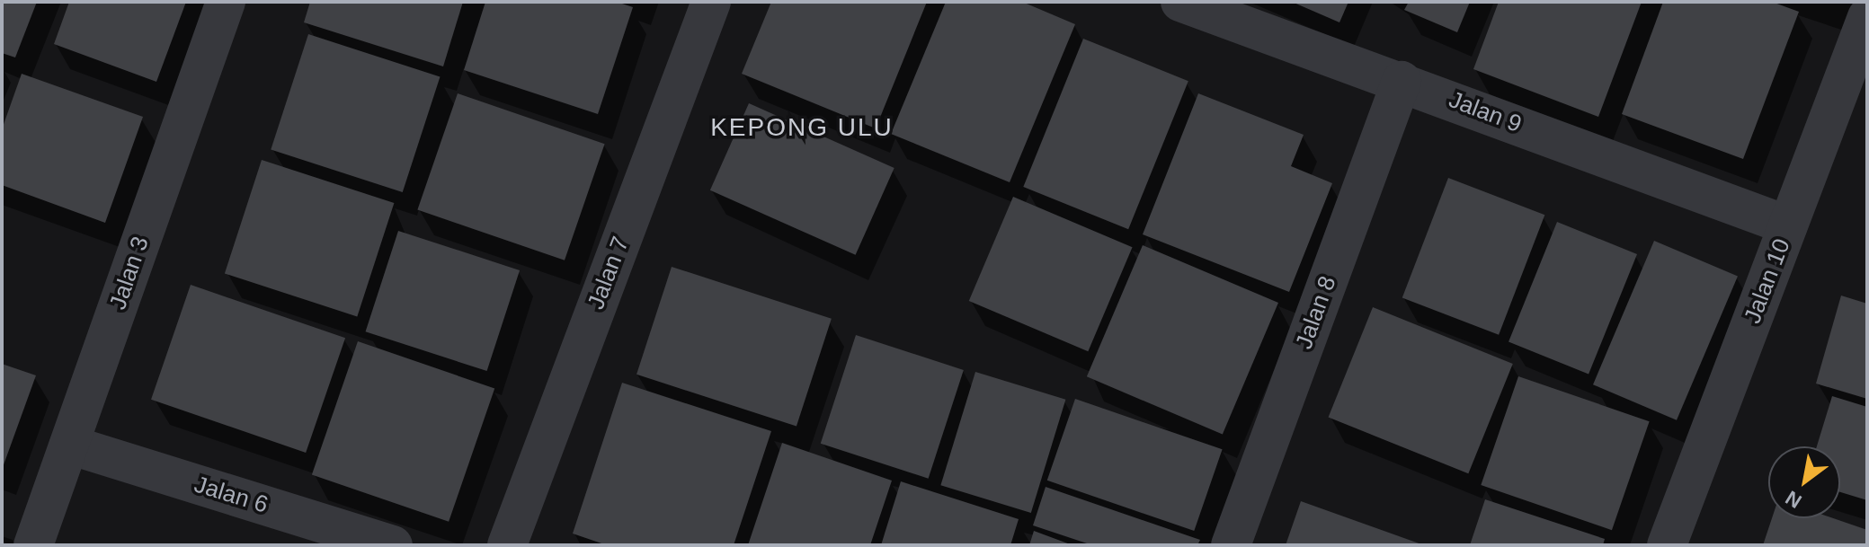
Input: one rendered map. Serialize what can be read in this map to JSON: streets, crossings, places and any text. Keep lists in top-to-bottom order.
{
  "streets": {
    "street": [
      "Jalan 9",
      "Jalan 3",
      "Jalan 7",
      "Jalan 10",
      "Jalan 8",
      "Jalan 6"
    ]
  },
  "crossings": [
    ["Jalan 9", "Jalan 10"],
    ["Jalan 9", "Jalan 8"],
    ["Jalan 3", "Jalan 6"]
  ],
  "districts": ["KEPONG ULU"],
  "north": "bottom left"
}
